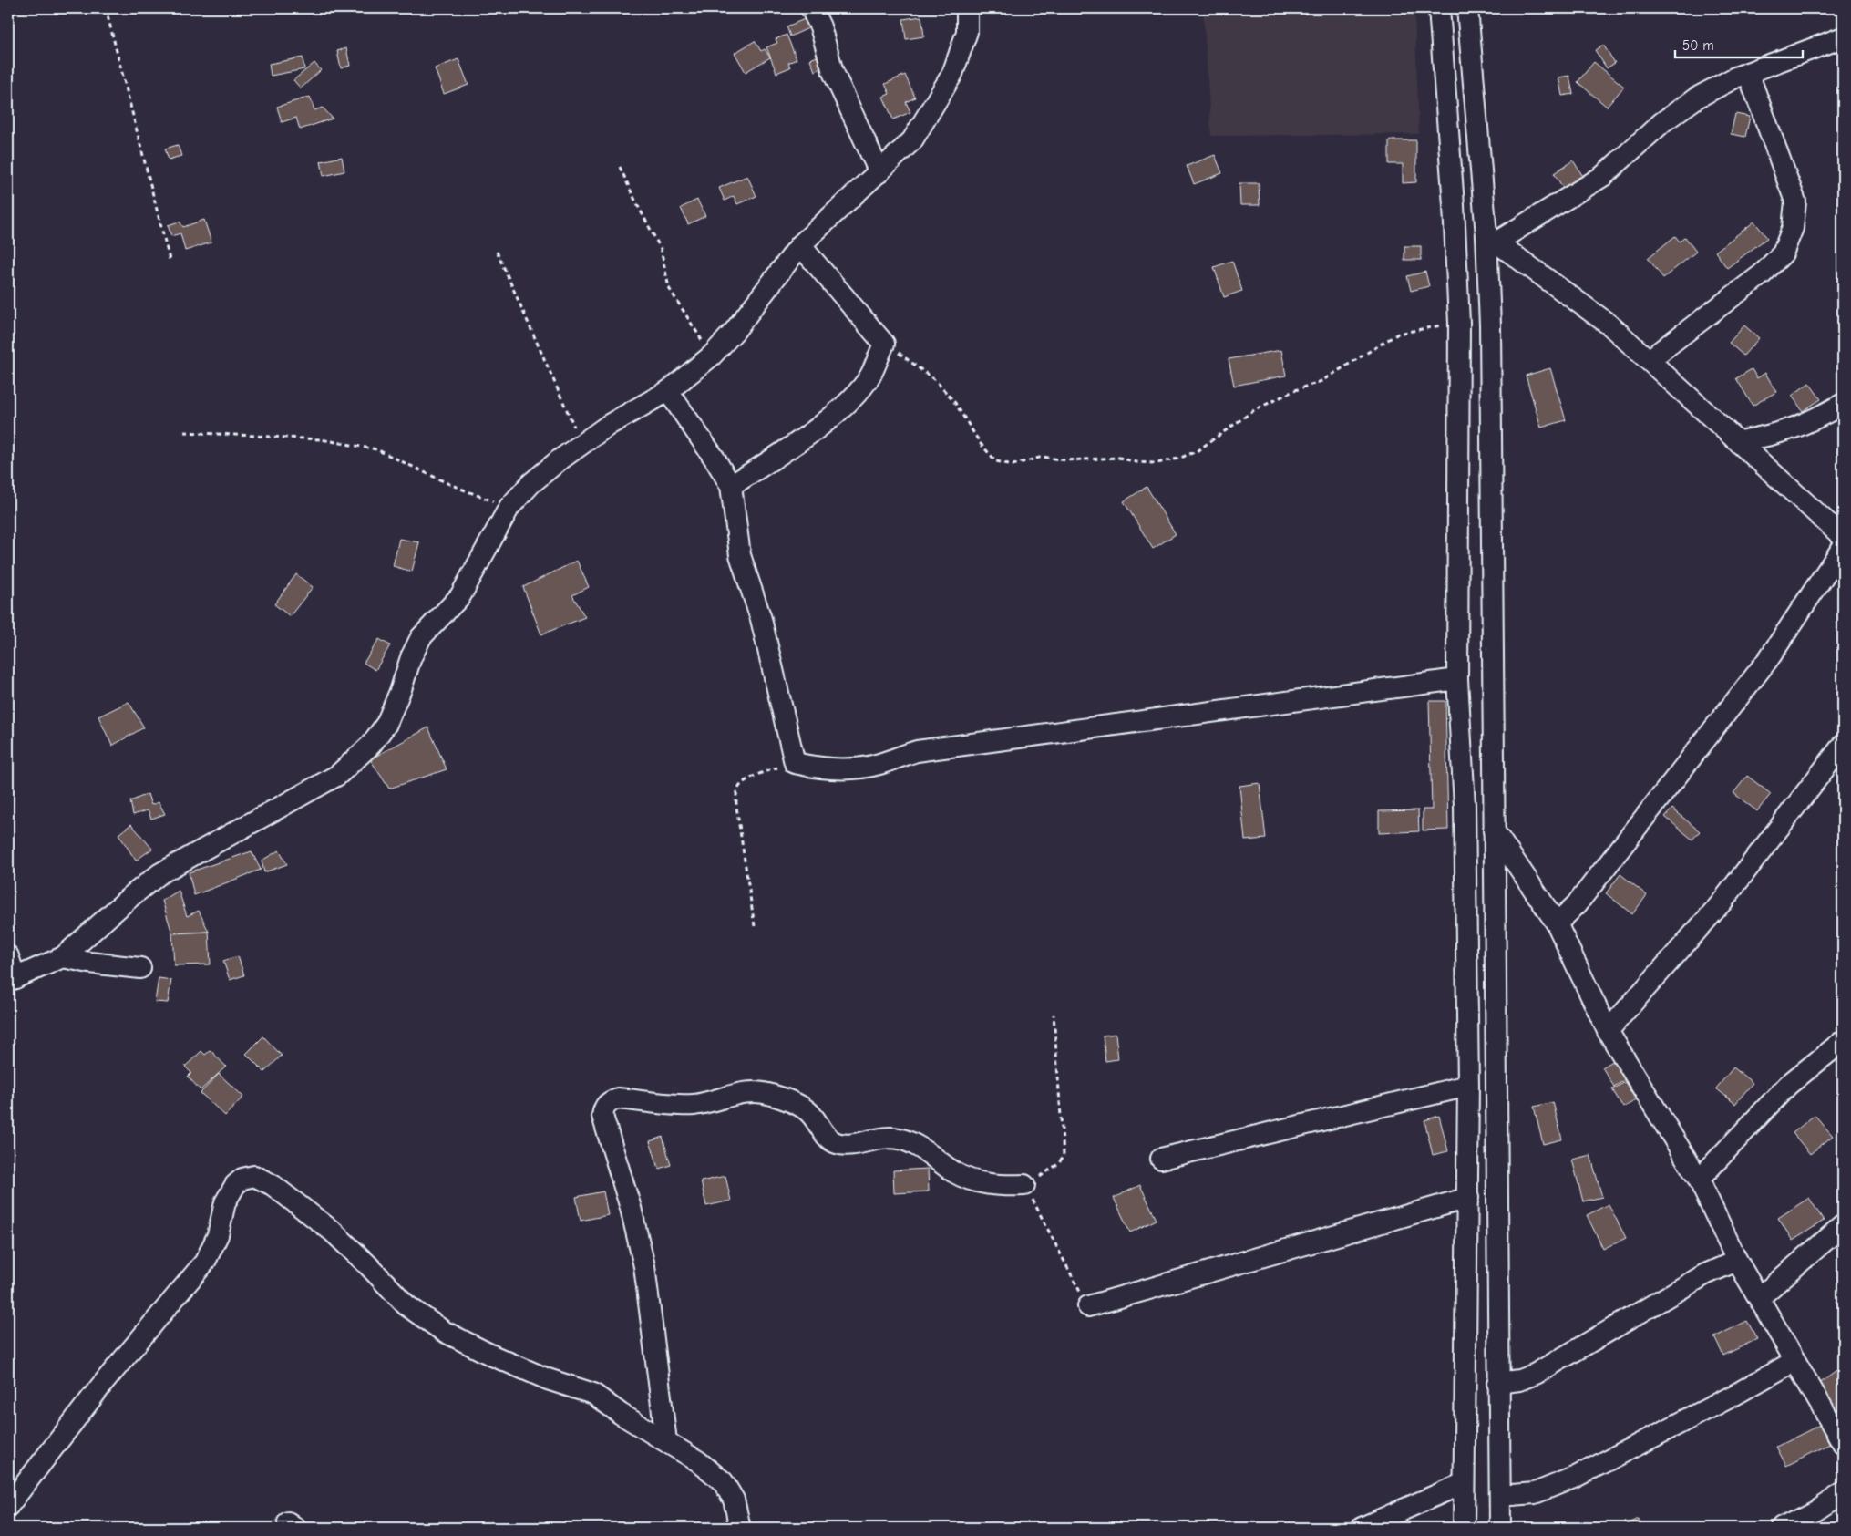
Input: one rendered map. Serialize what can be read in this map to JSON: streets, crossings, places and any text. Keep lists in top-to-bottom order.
{
  "scale_bar": "50 m"
}
